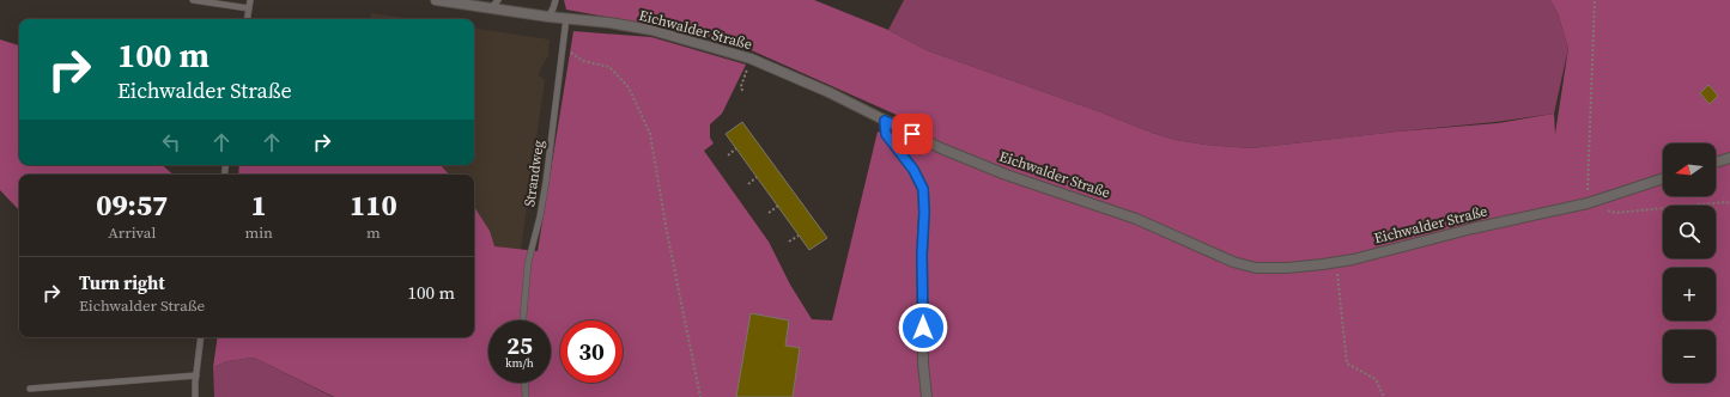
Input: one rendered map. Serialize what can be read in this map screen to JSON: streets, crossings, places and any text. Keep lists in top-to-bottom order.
{
  "streets": {
    "street": ["Eichwalder Straße"],
    "lane": ["Strandweg"]
  },
  "crossings": [
    ["Eichwalder Straße", "Strandweg"]
  ],
  "north": "left",
  "page": {
    "turn": ["100 m", "Eichwalder Straße"],
    "map_buttons": ["+", "−"],
    "eta": [
      "09:57",
      "Arrival",
      "1",
      "min",
      "110",
      "m"
    ],
    "list": [
      {
        "name": "Turn right",
        "note": "Eichwalder Straße",
        "value": "100 m"
      }
    ],
    "speed": "25 km/h",
    "limit": "30"
  }
}
